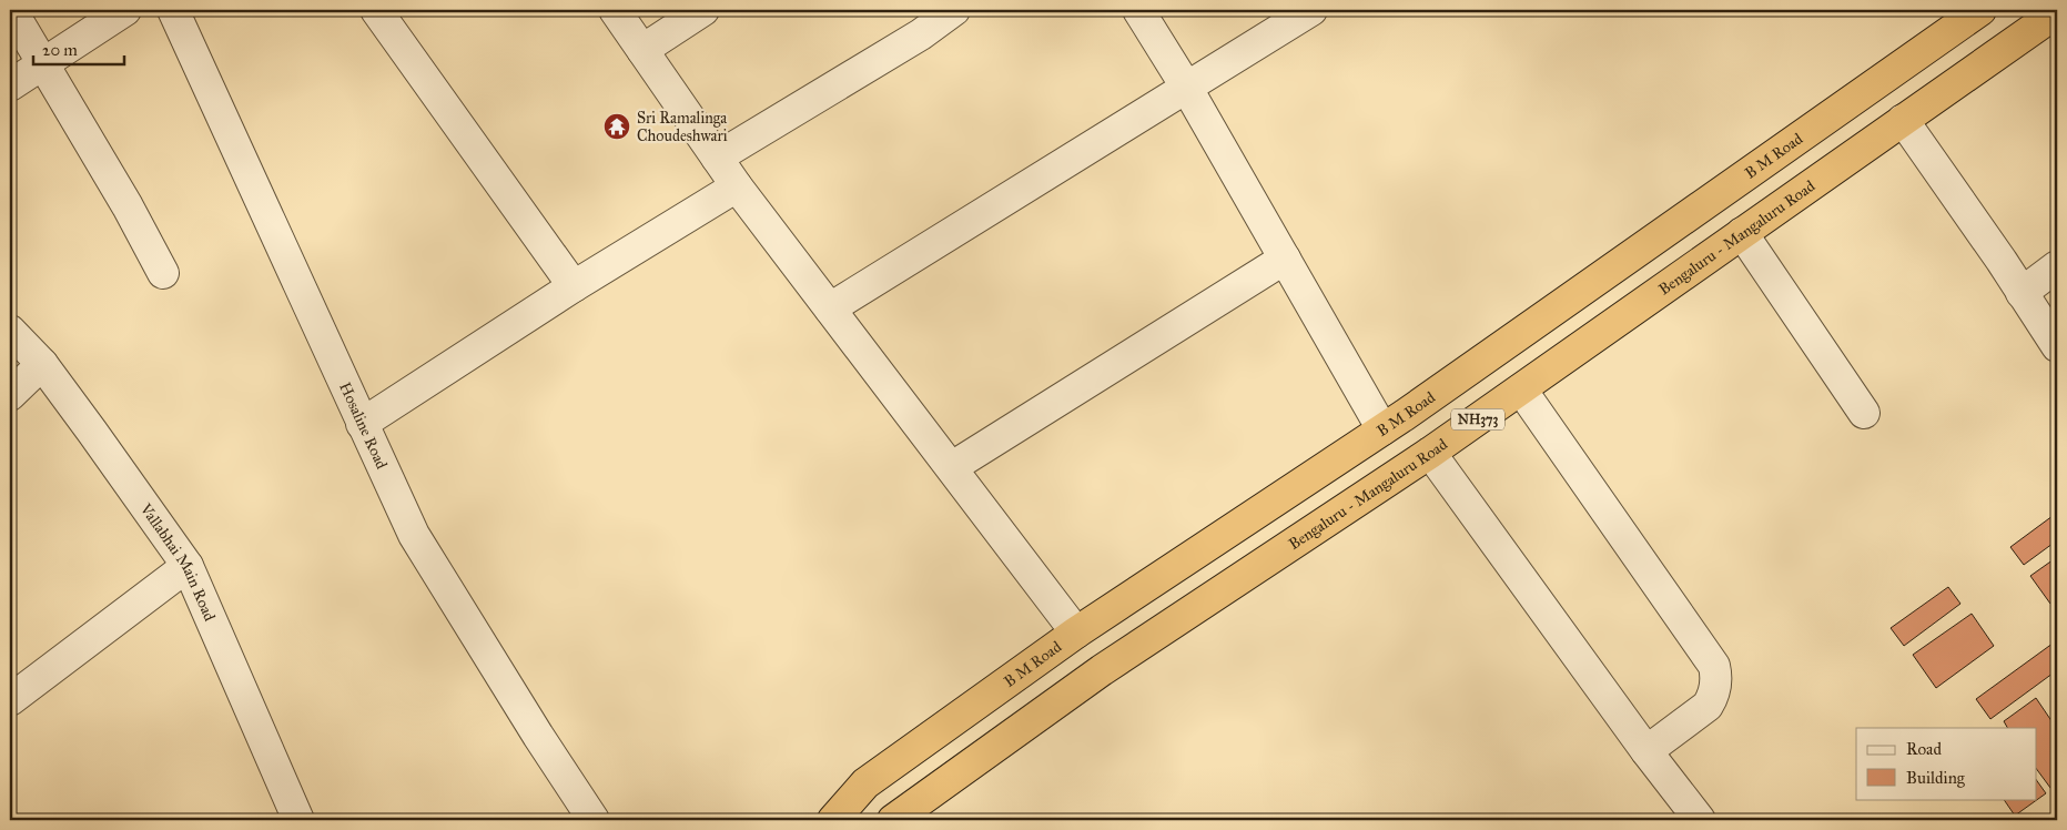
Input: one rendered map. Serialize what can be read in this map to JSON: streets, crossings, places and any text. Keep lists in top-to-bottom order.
{
  "streets": {
    "highway": ["B M Road", "Bengaluru - Mangaluru Road", "NH373"],
    "street": ["Hosaline Road", "Vallabhai Main Road"]
  },
  "places": {
    "temple": ["Sri Ramalinga Choudeshwari"]
  },
  "legend": ["Road", "Building"],
  "scale_bar": "20 m"
}
